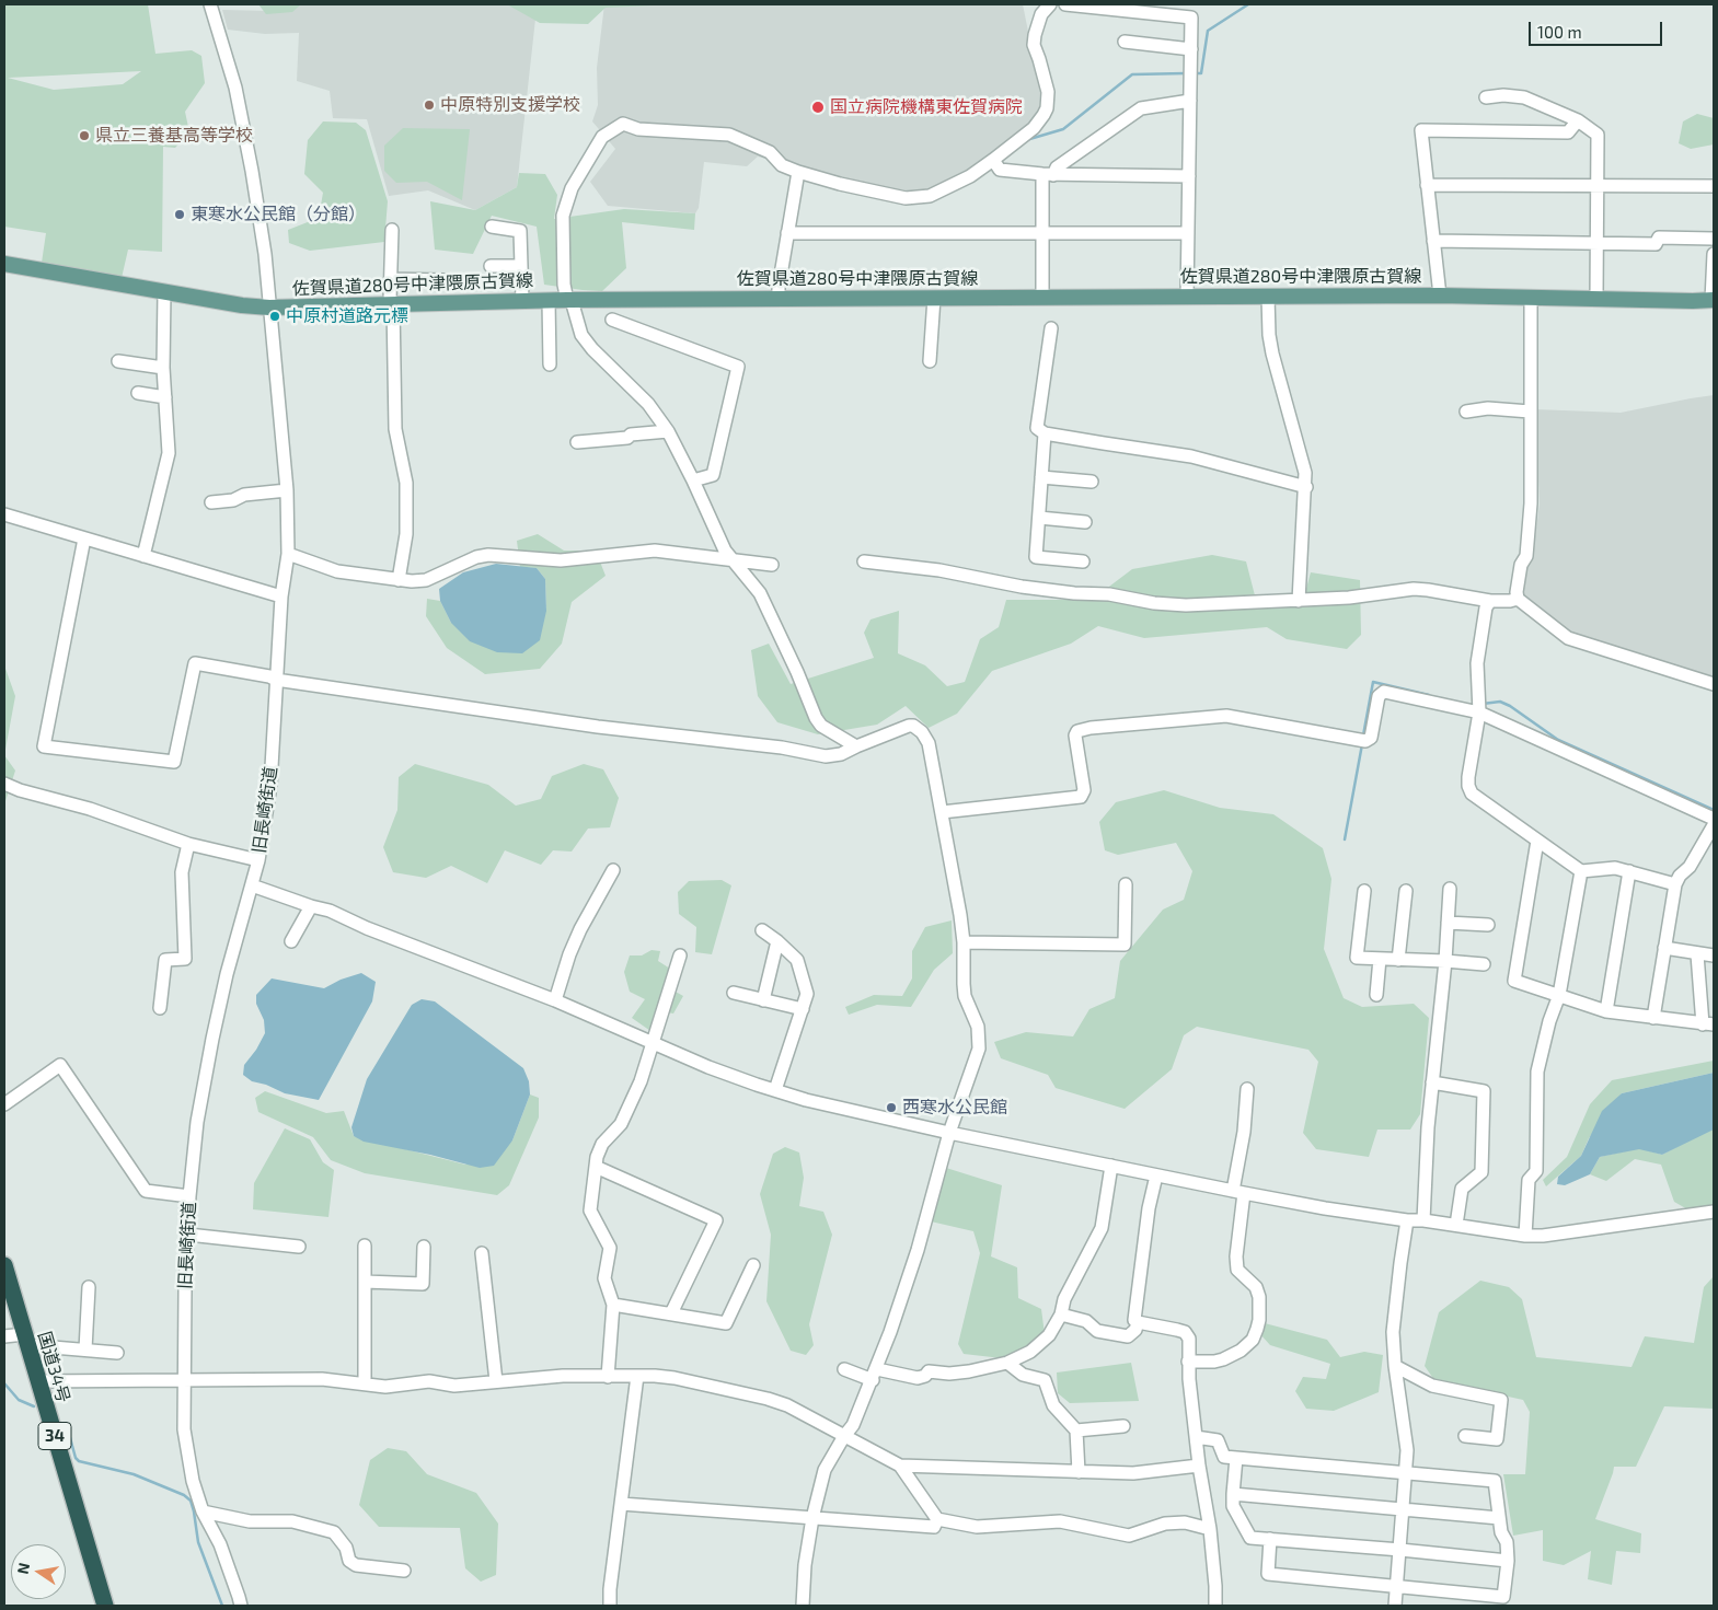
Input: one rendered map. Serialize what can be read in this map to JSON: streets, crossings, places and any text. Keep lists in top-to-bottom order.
{
  "streets": {
    "highway": ["国道34号", "34"],
    "main road": ["佐賀県道280号中津隈原古賀線"],
    "street": ["旧長崎街道"]
  },
  "crossings": [
    ["佐賀県道280号中津隈原古賀線", "旧長崎街道"]
  ],
  "places": [
    "中原特別支援学校",
    "国立病院機構東佐賀病院",
    "県立三養基高等学校",
    "東寒水公民館（分館）",
    "中原村道路元標",
    "西寒水公民館"
  ],
  "scale_bar": "100 m",
  "north": "left"
}
